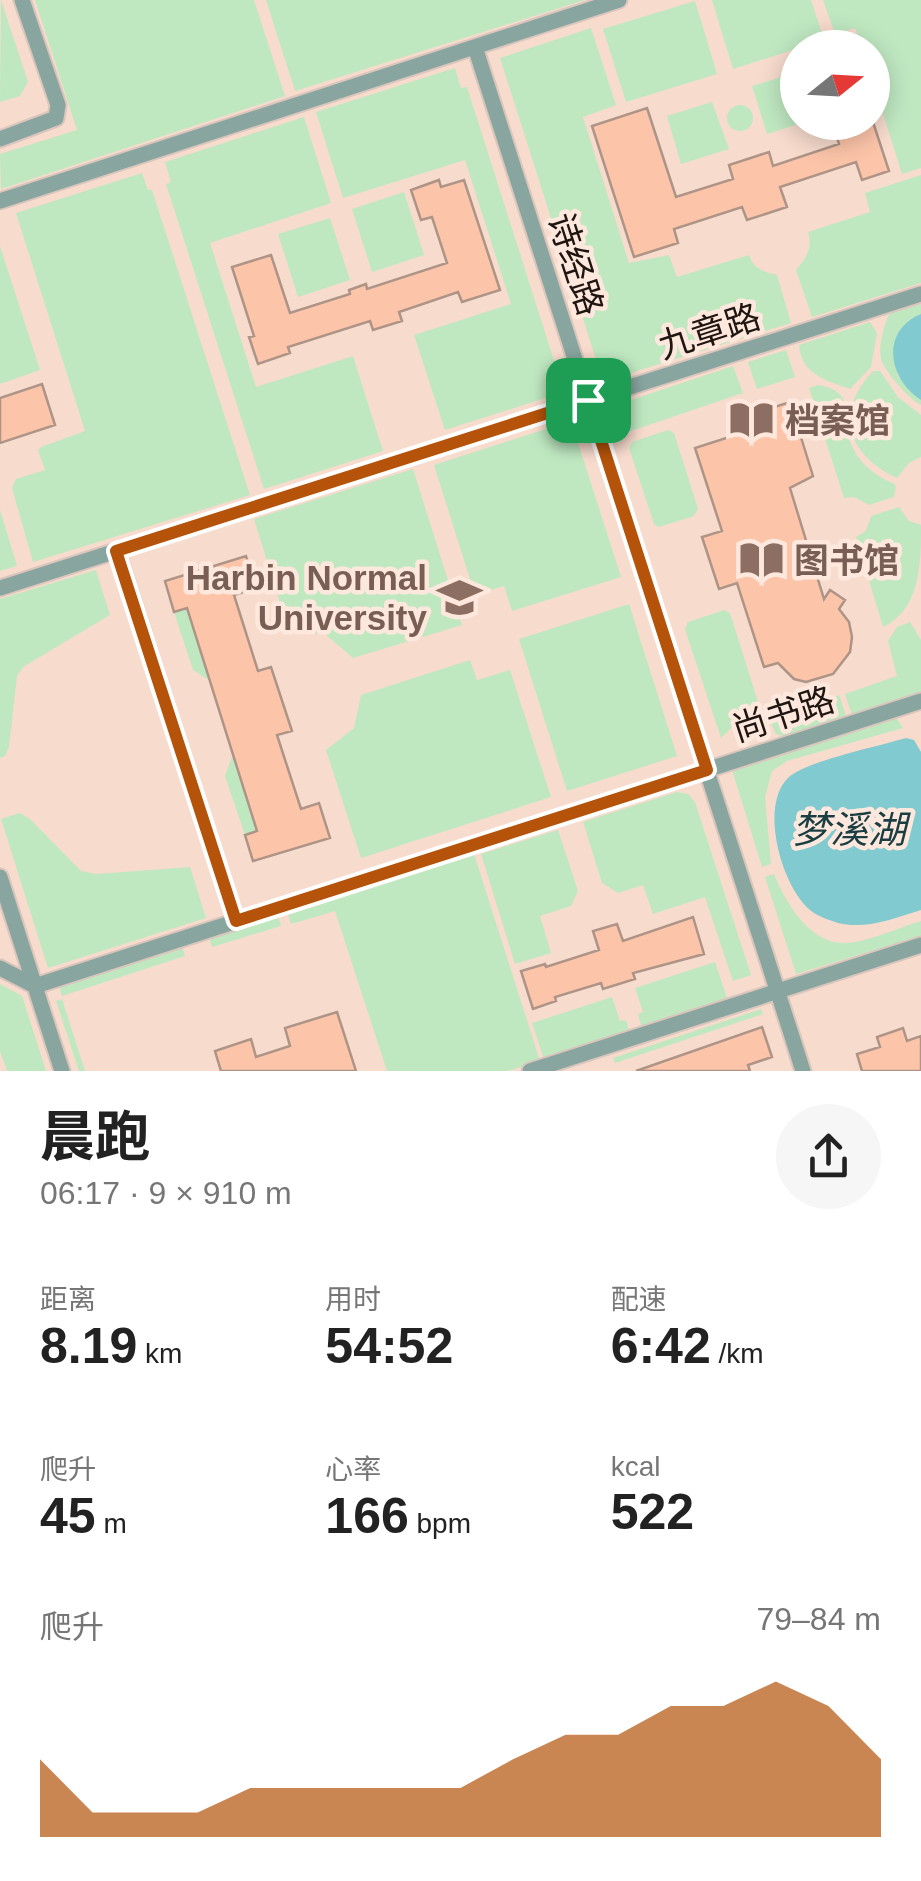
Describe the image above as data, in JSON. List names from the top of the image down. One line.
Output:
{"streets":{"lane":["诗经路","九章路","尚书路"]},"crossings":[["诗经路","九章路"],["诗经路","尚书路"]],"water":["梦溪湖"],"places":{"library":["档案馆","图书馆"],"school or university":["Harbin Normal University"]},"north":"right","page":{"heading":["晨跑","06:17 · 9 × 910 m"],"stats":[["距离","8.19 km"],["用时","54:52"],["配速","6:42 /km"],["爬升","45 m"],["心率","166 bpm"],["kcal","522"]],"chart":["爬升","79–84 m"]}}
